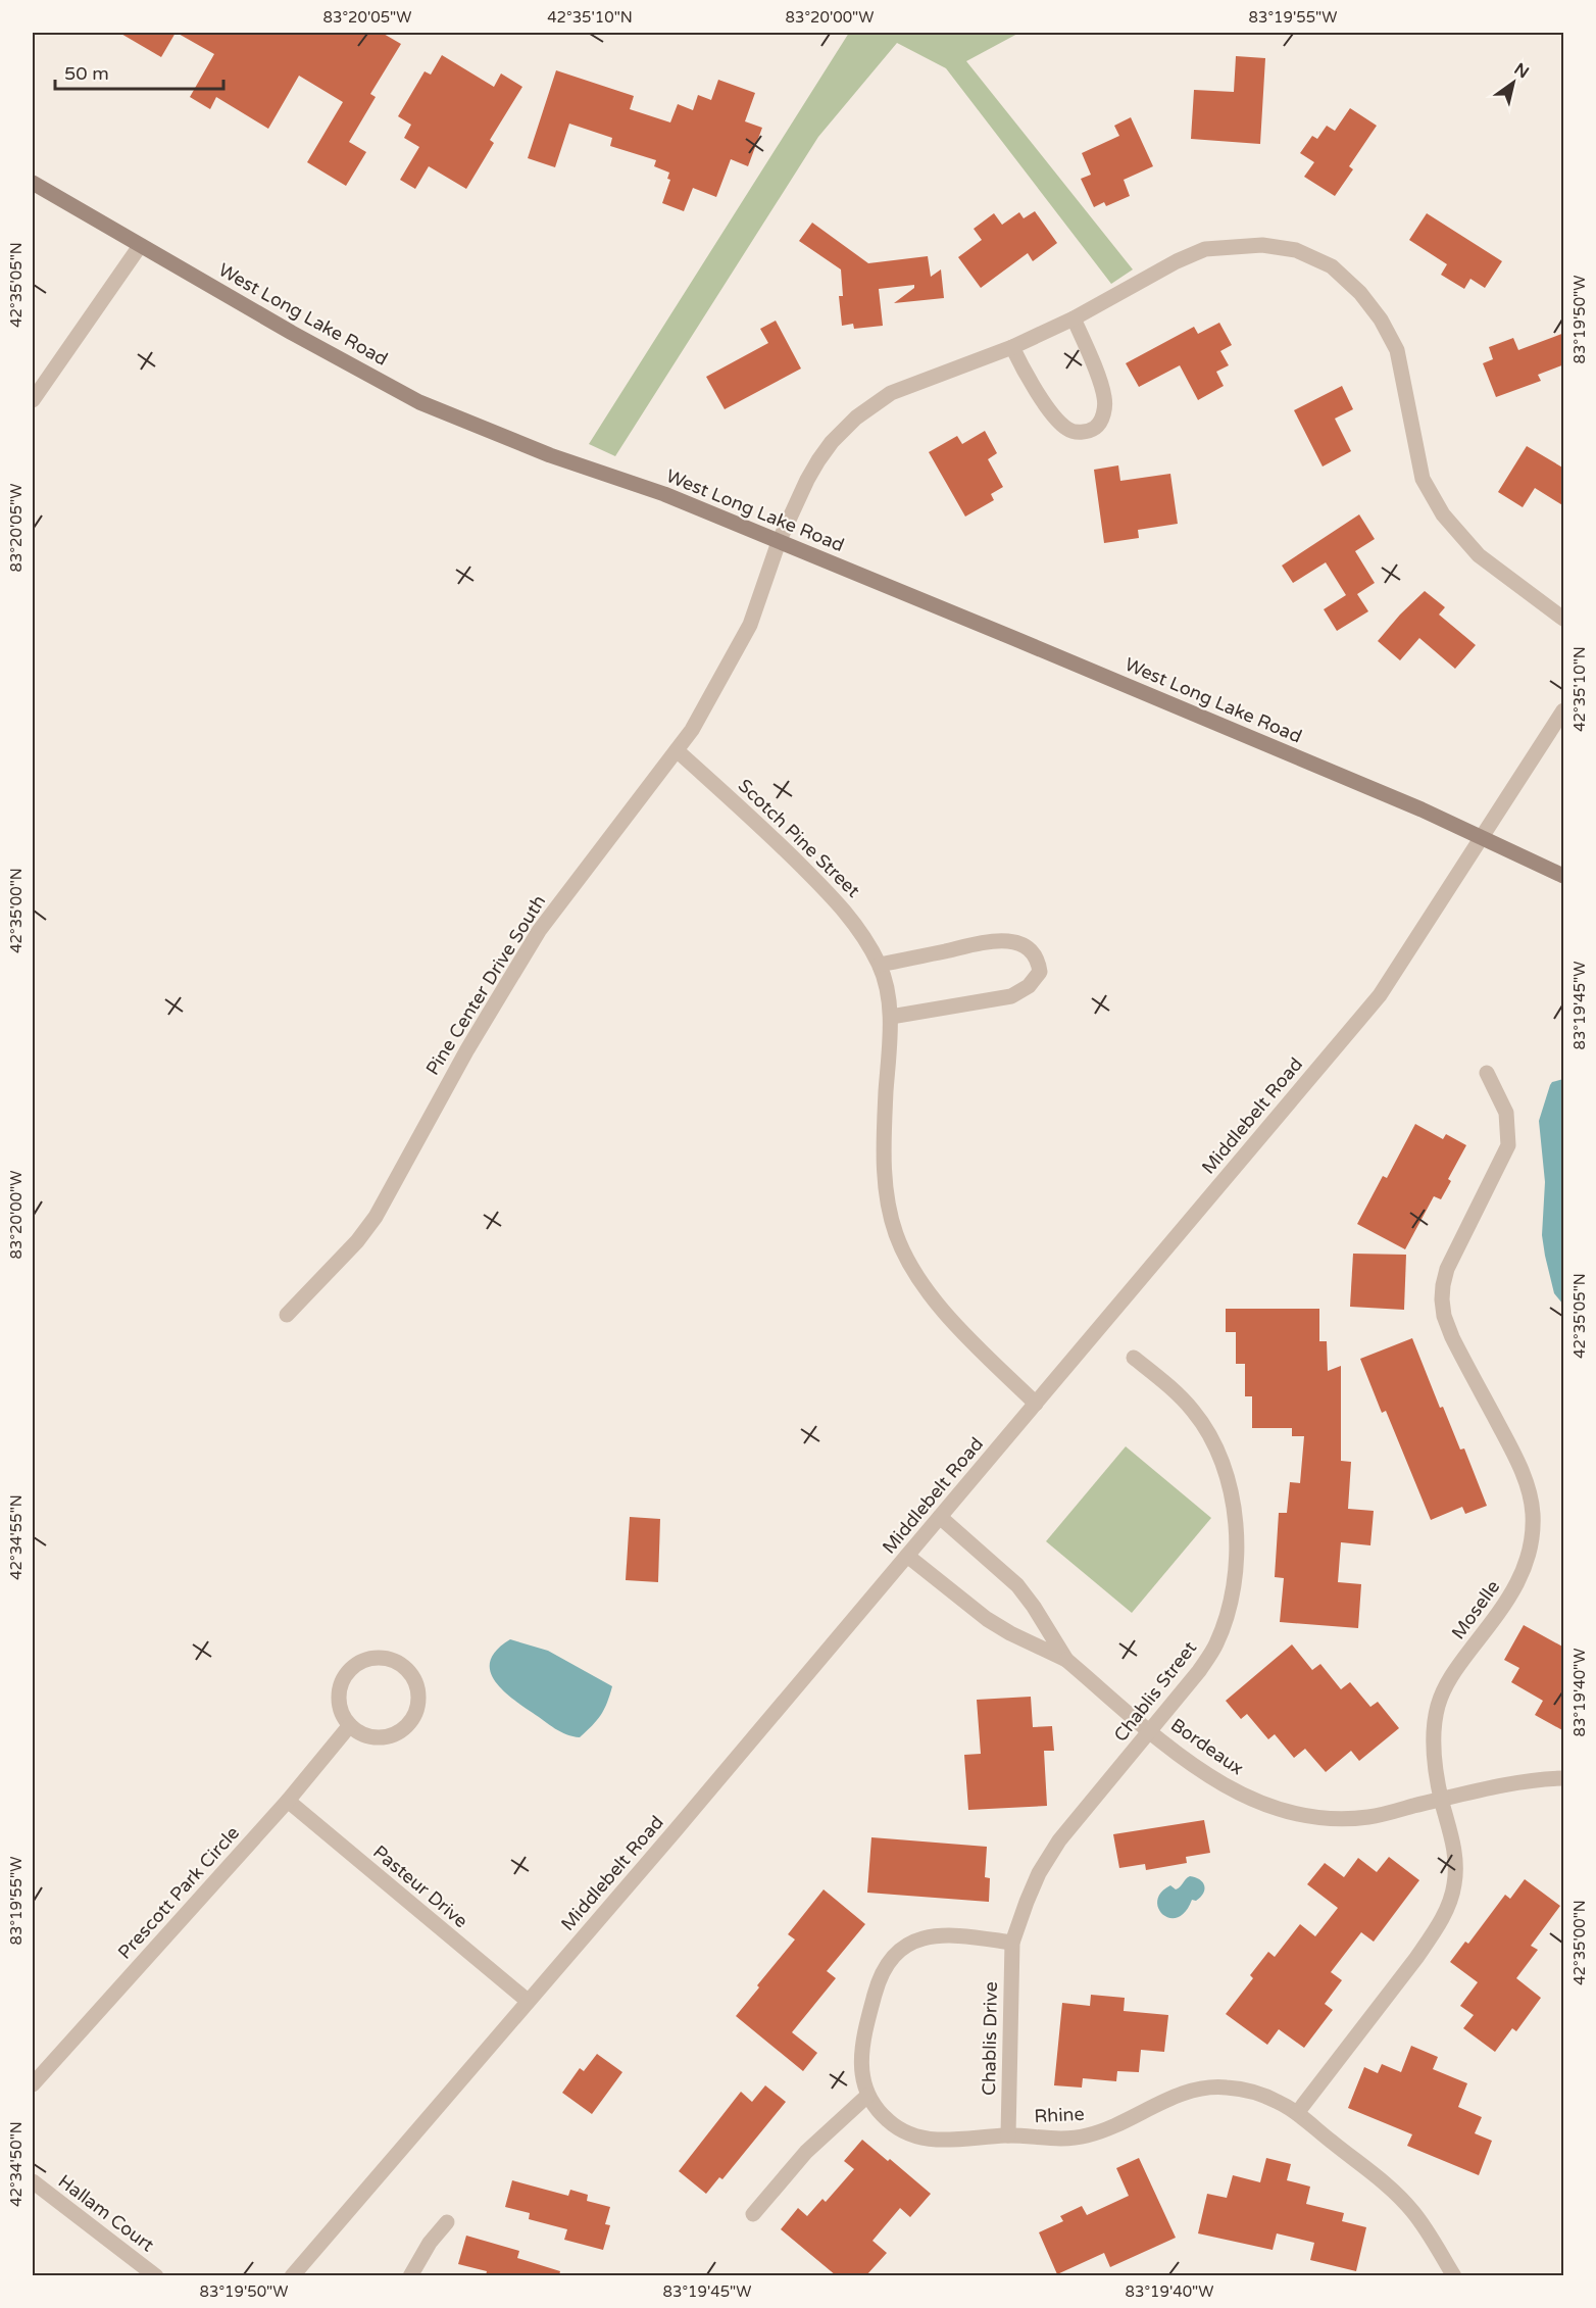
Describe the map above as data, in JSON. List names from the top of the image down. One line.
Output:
{"streets":{"main road":["West Long Lake Road"],"street":["Scotch Pine Street","Pine Center Drive South","Middlebelt Road","Moselle","Chablis Street","Bordeaux","Pasteur Drive","Prescott Park Circle","Chablis Drive","Rhine","Hallam Court"]},"crossings":[["West Long Lake Road","Pine Center Drive South"],["West Long Lake Road","Middlebelt Road"],["Scotch Pine Street","Pine Center Drive South"],["Scotch Pine Street","Middlebelt Road"],["Middlebelt Road","Bordeaux"],["Middlebelt Road","Pasteur Drive"],["Moselle","Bordeaux"],["Moselle","Rhine"],["Chablis Street","Bordeaux"],["Chablis Street","Chablis Drive"],["Chablis Street","Rhine"],["Pasteur Drive","Prescott Park Circle"],["Chablis Drive","Rhine"]],"scale_bar":"50 m","north":"top right","coordinates":["83°20'05\"W","42°35'10\"N","83°20'00\"W","83°19'55\"W","42°35'05\"N","83°19'50\"W","42°35'00\"N","83°19'45\"W","42°34'55\"N","83°19'40\"W","42°34'50\"N"]}
